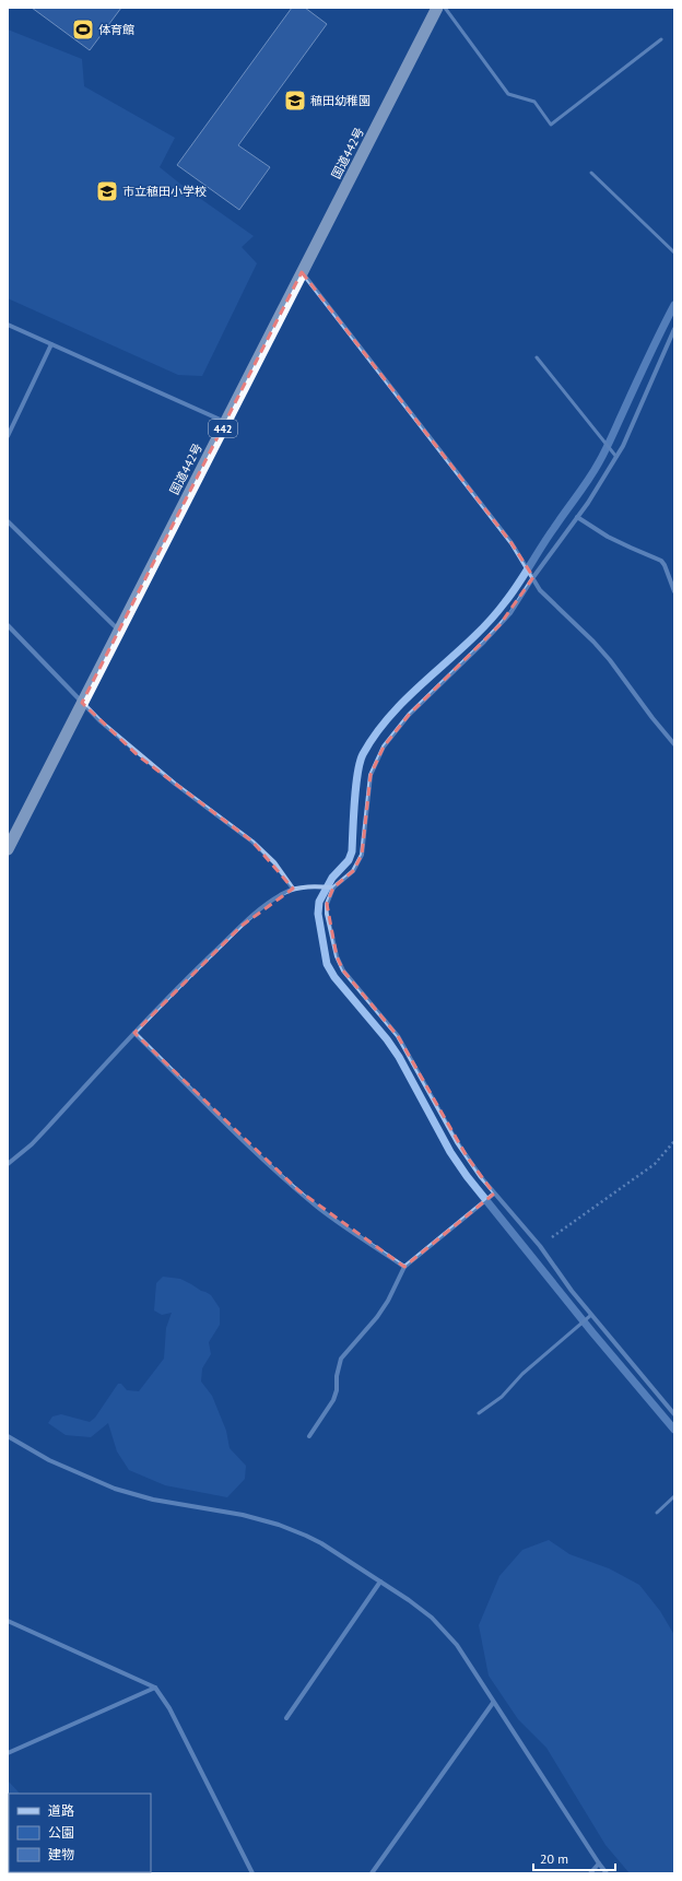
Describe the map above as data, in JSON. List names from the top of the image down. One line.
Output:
{"streets":{"highway":["国道442号","442"]},"places":{"sports":["体育館"],"school or university":["稙田幼稚園","市立稙田小学校"]},"legend":["道路","公園","建物"],"scale_bar":"20 m"}
